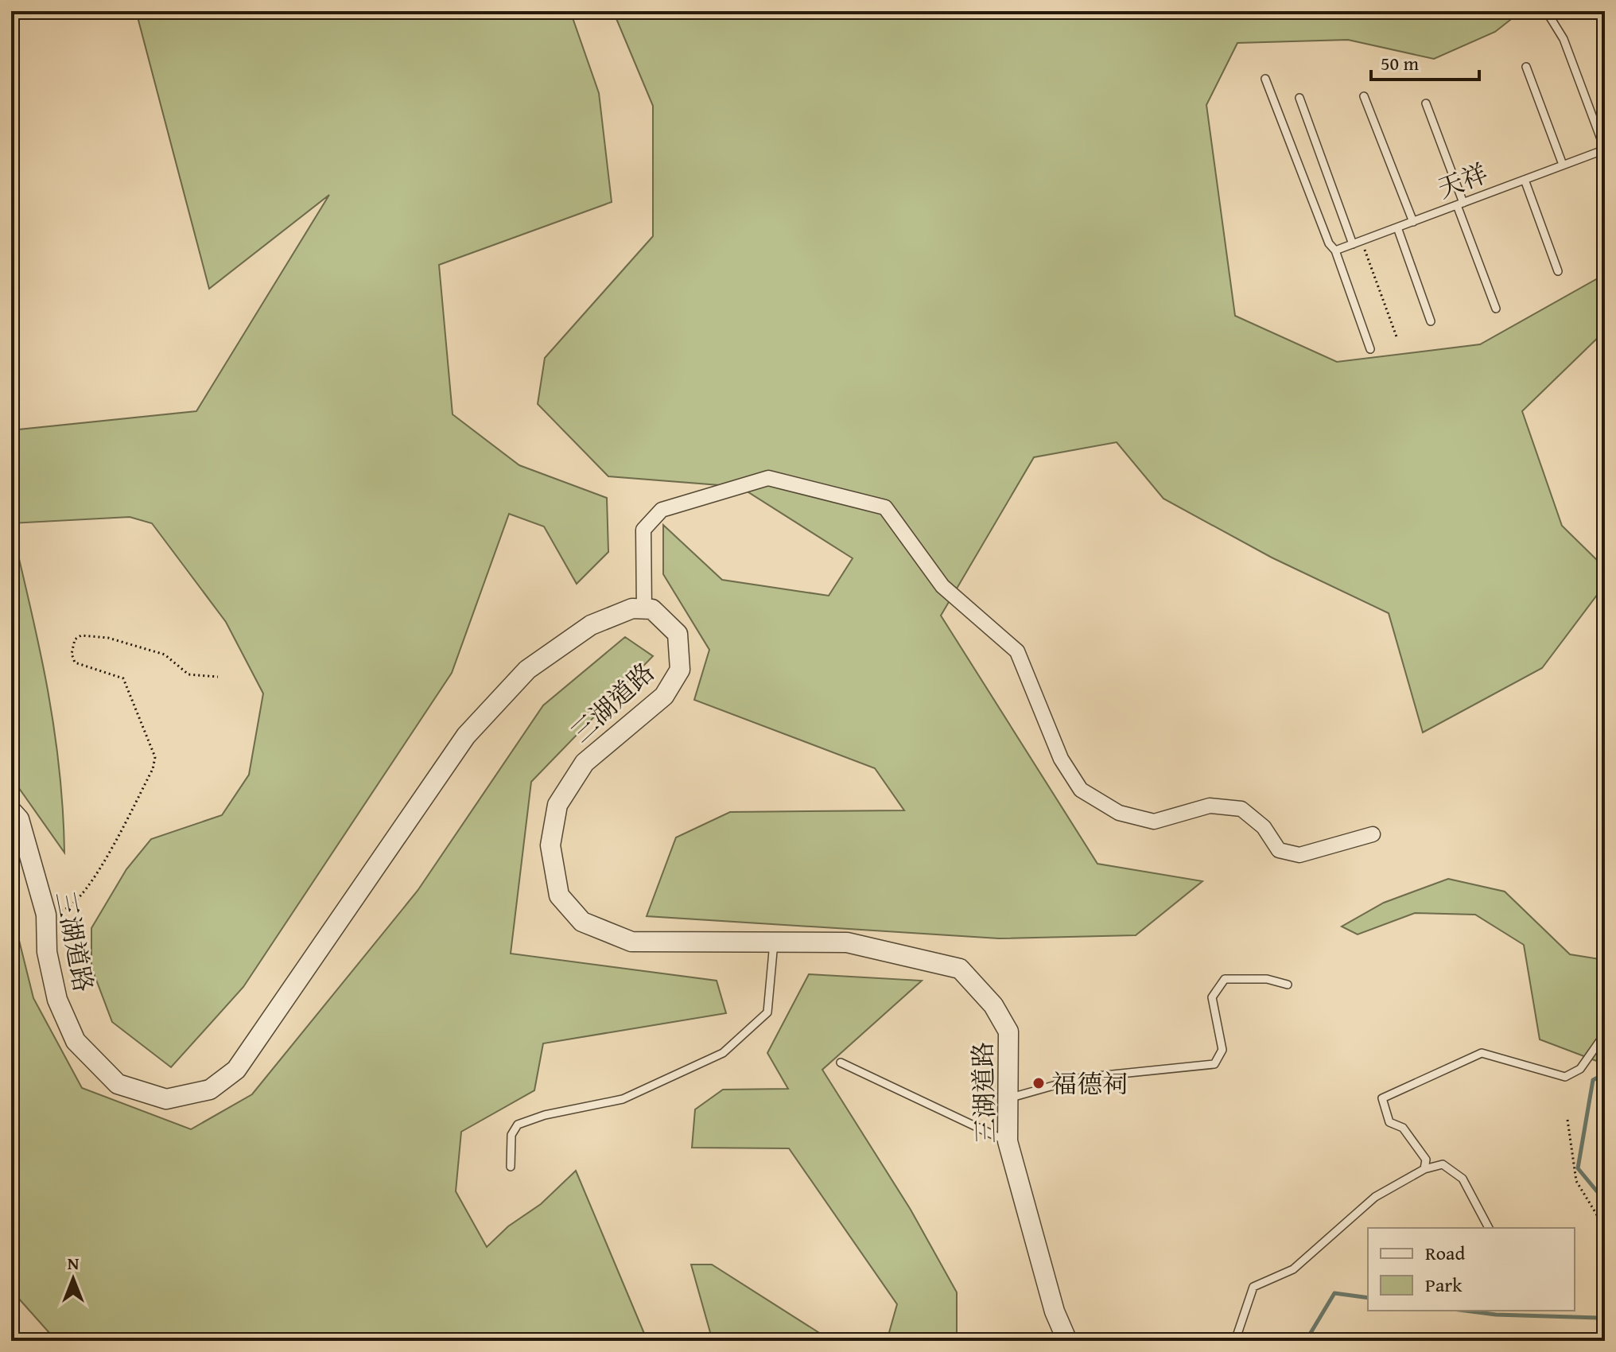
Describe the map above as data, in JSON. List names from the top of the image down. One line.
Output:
{"streets":{"street":["三湖道路"],"lane":["天祥"]},"places":["福德祠"],"legend":["Road","Park"],"scale_bar":"50 m","north":"top"}
